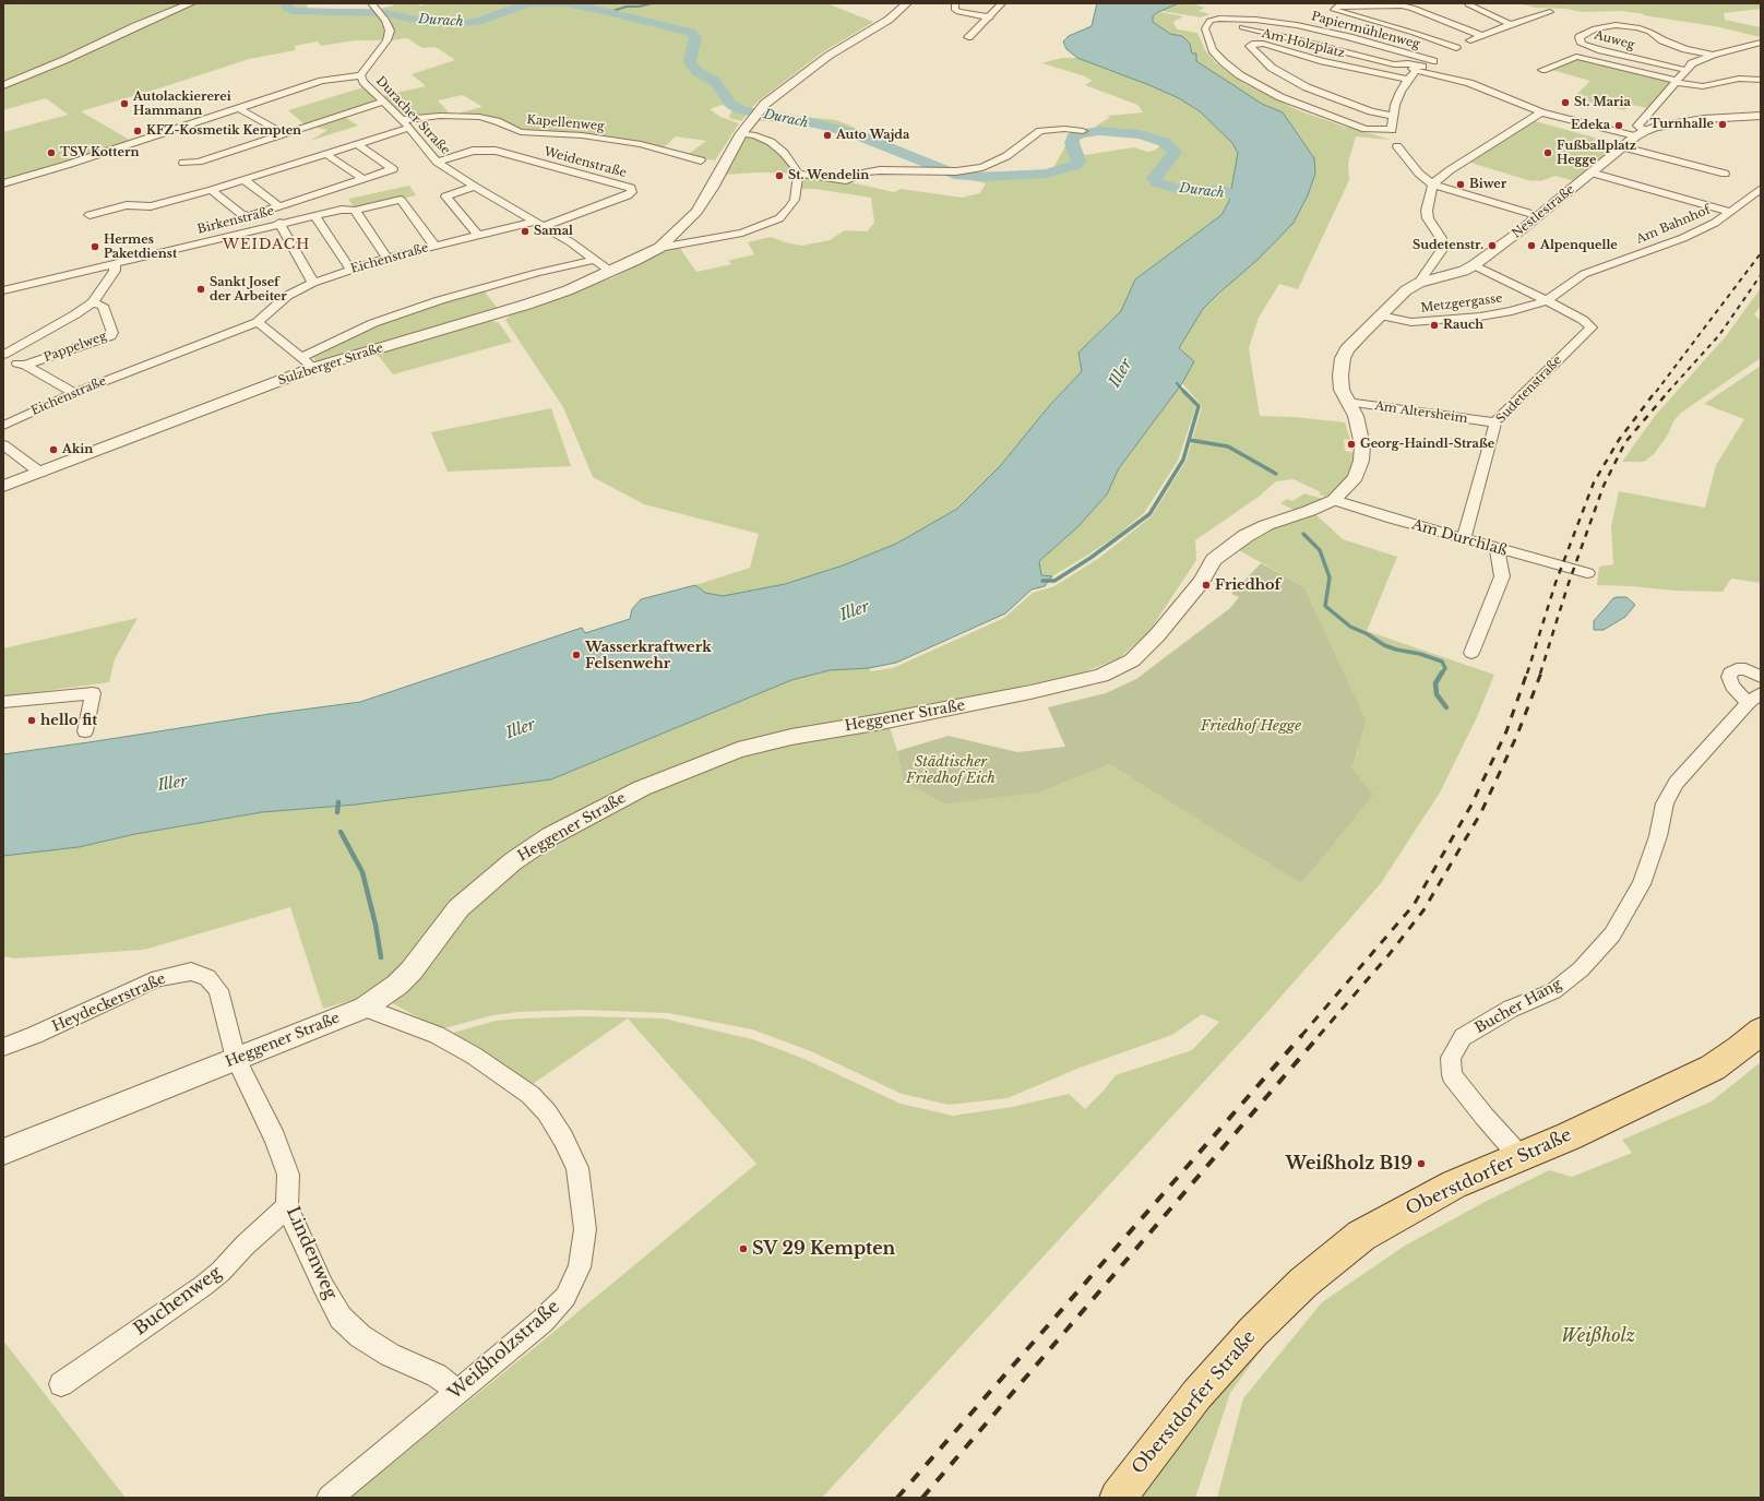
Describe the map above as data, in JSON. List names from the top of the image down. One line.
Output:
{"streets":{"main road":["Oberstdorfer Straße"],"street":["Papiermühlenweg","Auweg","Am Holzplatz","Duracher Straße","Kapellenweg","Weidenstraße","Nestlestraße","Birkenstraße","Am Bahnhof","Eichenstraße","Metzgergasse","Pappelweg","Sulzberger Straße","Sudetenstraße","Am Altersheim","Am Durchlaß","Heggener Straße","Heydeckerstraße","Bucher Hang","Lindenweg","Buchenweg","Weißholzstraße"]},"crossings":[["Duracher Straße","Kapellenweg"],["Duracher Straße","Weidenstraße"],["Duracher Straße","Eichenstraße"],["Duracher Straße","Sulzberger Straße"],["Weidenstraße","Eichenstraße"],["Nestlestraße","Sudetenstraße"],["Birkenstraße","Eichenstraße"],["Am Bahnhof","Metzgergasse"],["Am Bahnhof","Sudetenstraße"],["Metzgergasse","Sudetenstraße"],["Sudetenstraße","Am Altersheim"],["Sudetenstraße","Am Durchlaß"],["Am Durchlaß","Heggener Straße"],["Heggener Straße","Heydeckerstraße"],["Heggener Straße","Lindenweg"],["Heggener Straße","Weißholzstraße"],["Heydeckerstraße","Lindenweg"],["Bucher Hang","Oberstdorfer Straße"],["Lindenweg","Buchenweg"],["Lindenweg","Weißholzstraße"]],"districts":["WEIDACH"],"water":["Durach","Iller"],"parks":["Friedhof Hegge","Städtischer Friedhof Eich","Weißholz"],"places":["St. Maria","Autolackiererei Hammann","Turnhalle","Edeka","KFZ-Kosmetik Kempten","Auto Wajda","TSV Kottern","Fußballplatz Hegge","St. Wendelin","Biwer","Samal","Sudetenstr.","Alpenquelle","Hermes Paketdienst","Sankt Josef der Arbeiter","Rauch","Georg-Haindl-Straße","Akin","Friedhof","Wasserkraftwerk Felsenwehr","hello fit","Weißholz B19","SV 29 Kempten"]}
